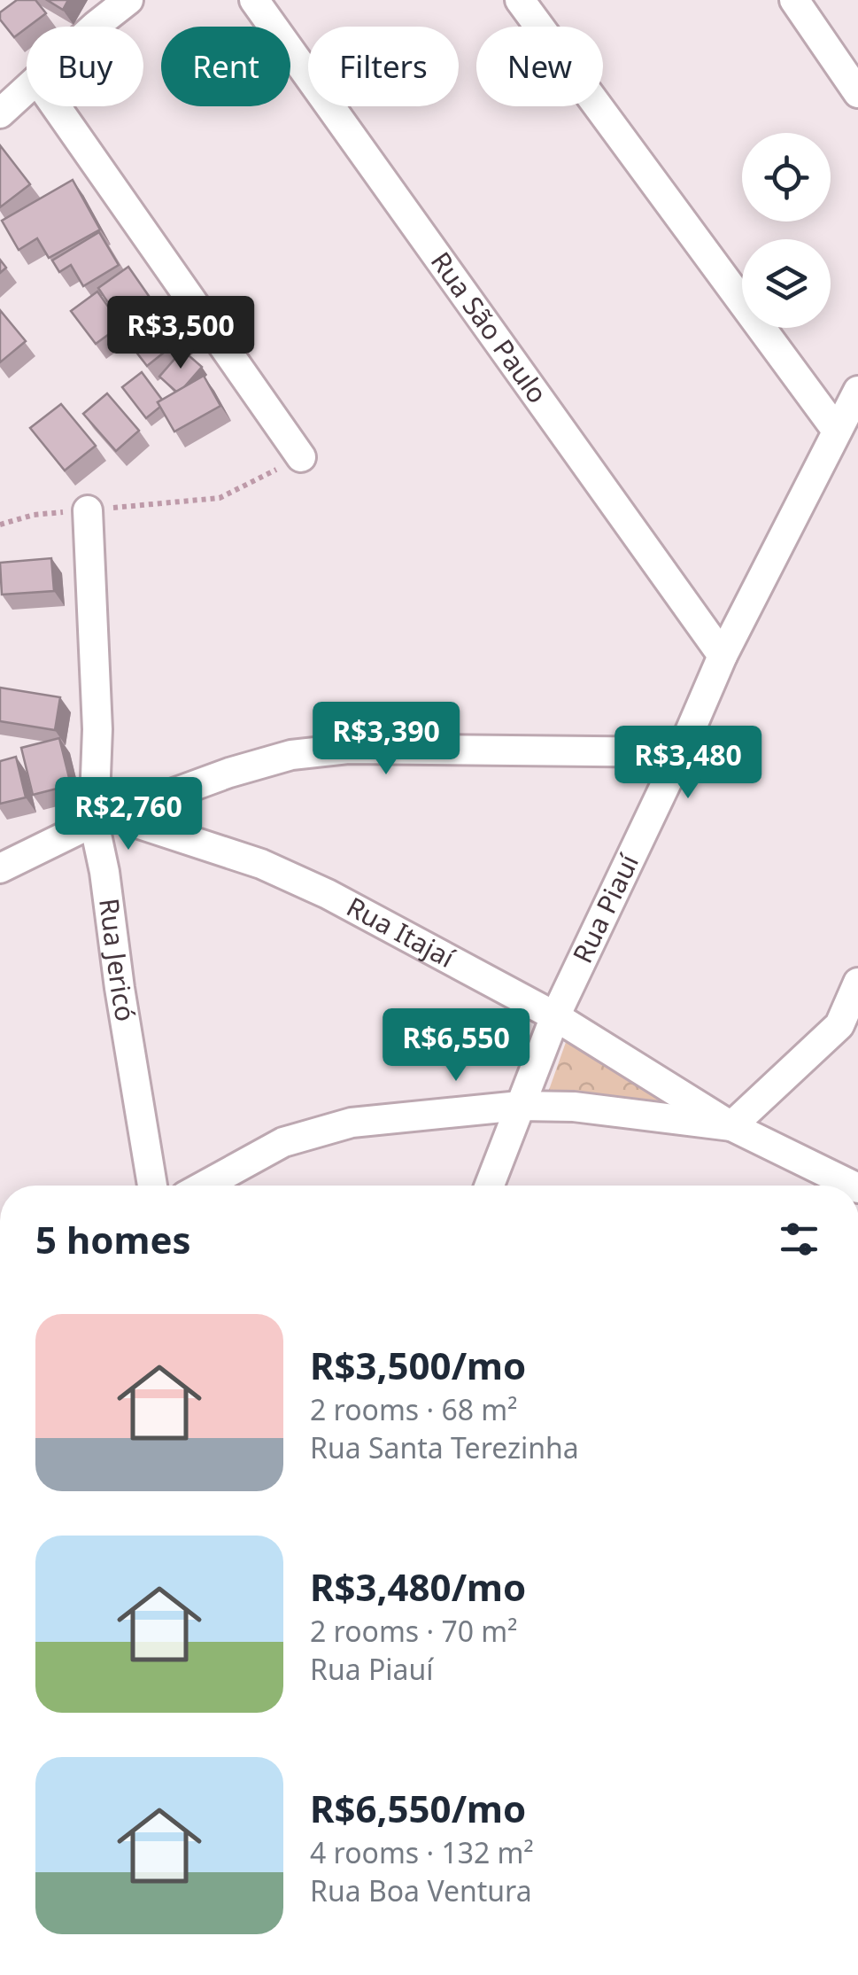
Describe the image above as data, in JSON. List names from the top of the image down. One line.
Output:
{"streets":{"street":["Rua São Paulo","Rua Piauí","Rua Itajaí","Rua Jericó"]},"crossings":[["Rua São Paulo","Rua Piauí"],["Rua Piauí","Rua Itajaí"],["Rua Itajaí","Rua Jericó"]],"page":{"chip":["Buy","Rent","Filters","New"],"price":["R$3,500","R$3,390","R$3,480","R$2,760","R$6,550"],"heading":"5 homes","list":[{"name":"R$3,500/mo","note":"2 rooms · 68 m² · Rua Santa Terezinha"},{"name":"R$3,480/mo","note":"2 rooms · 70 m² · Rua Piauí"},{"name":"R$6,550/mo","note":"4 rooms · 132 m² · Rua Boa Ventura"}]}}
